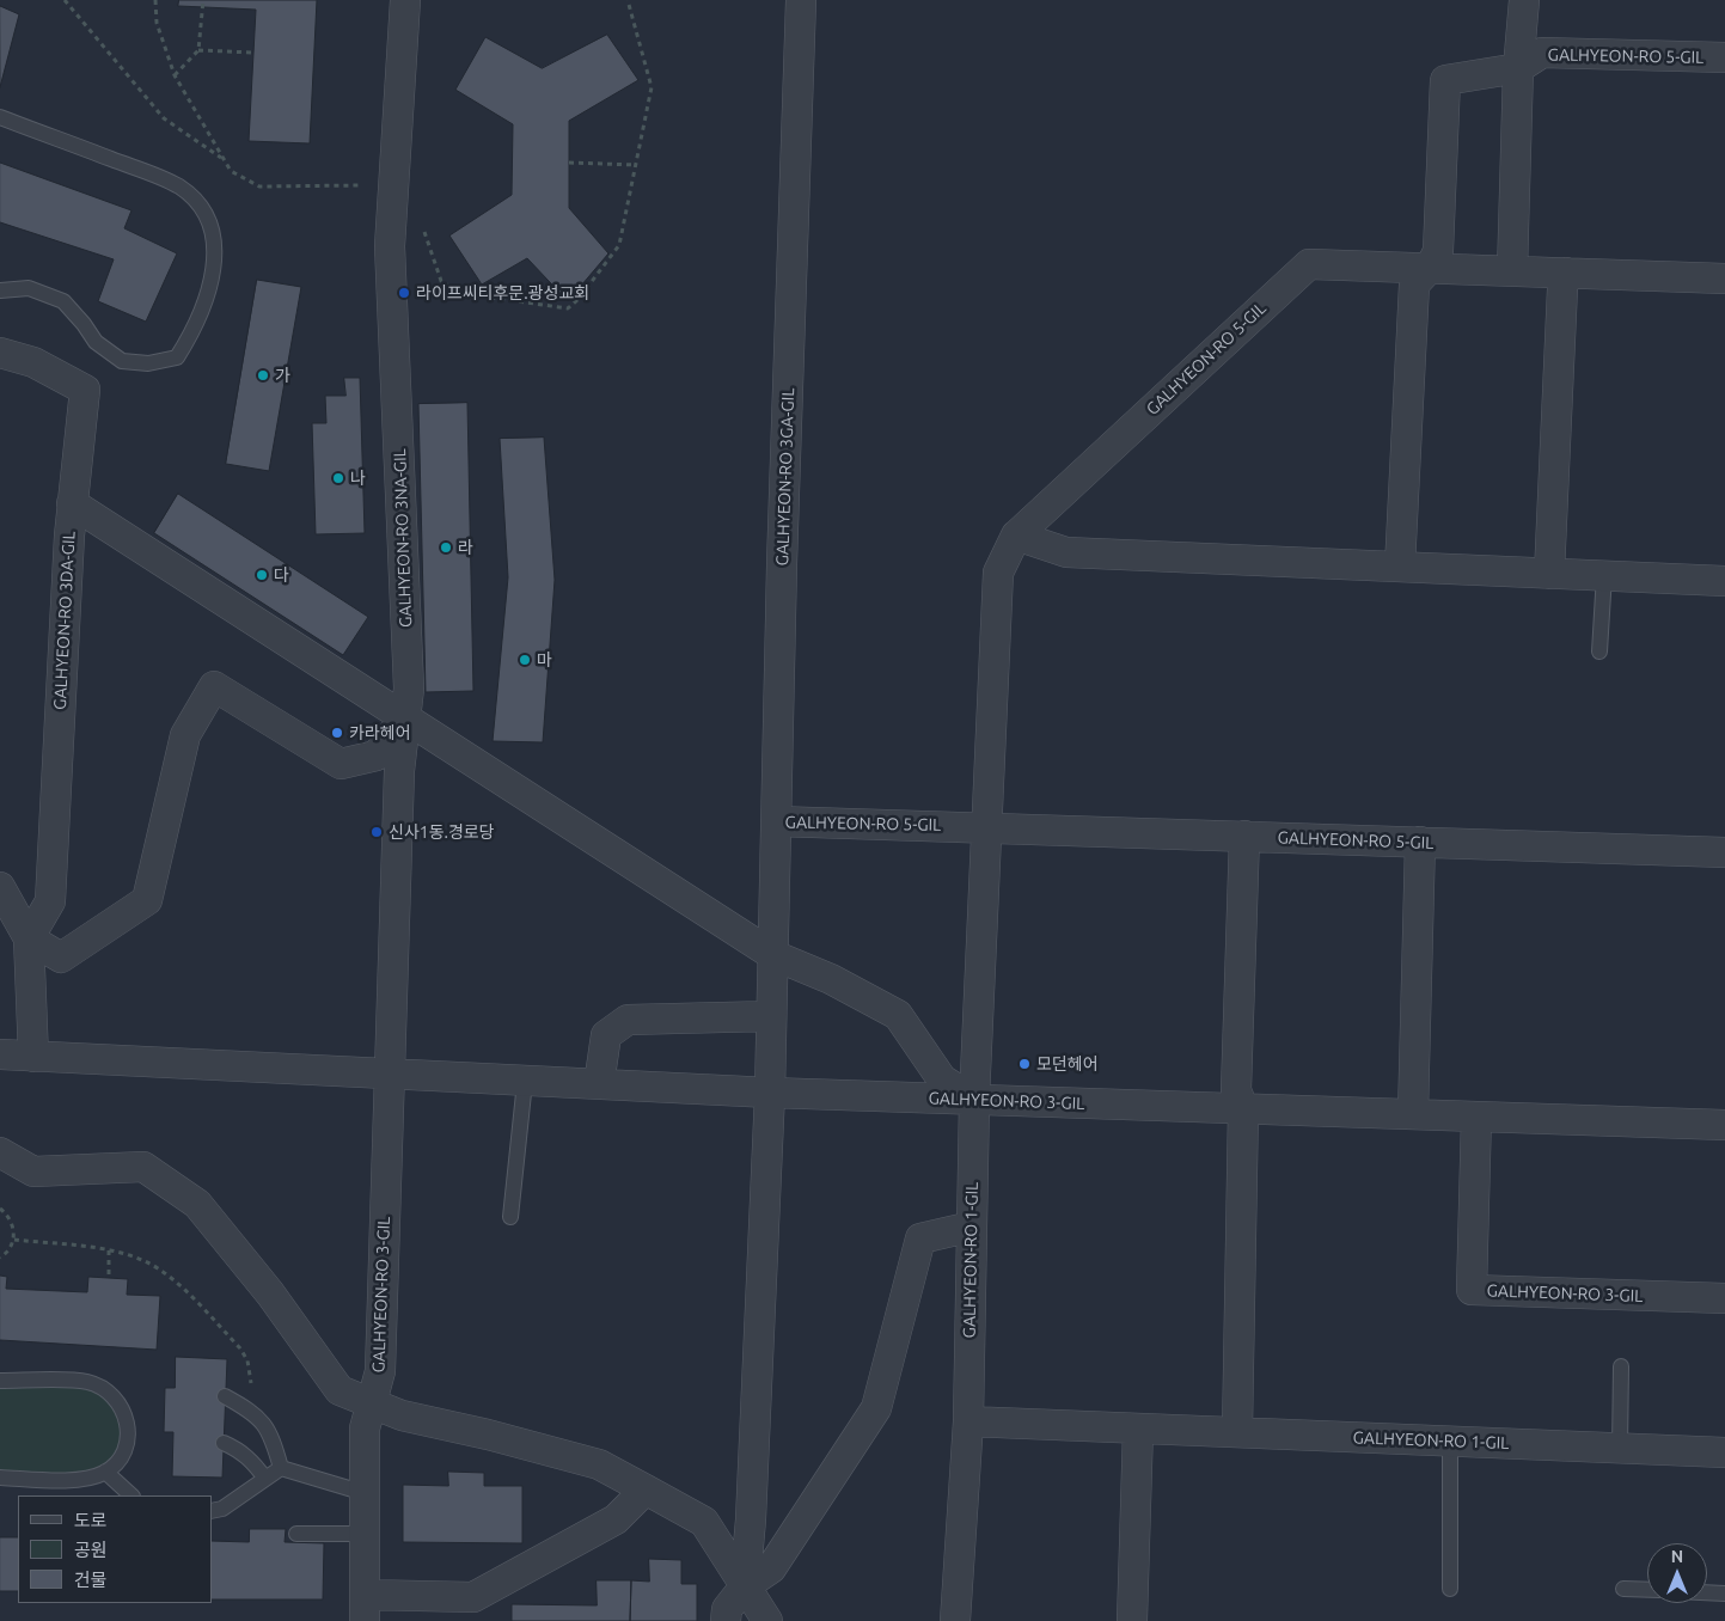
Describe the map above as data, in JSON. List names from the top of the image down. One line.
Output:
{"streets":{"street":["GALHYEON-RO 5-GIL","GALHYEON-RO 3GA-GIL","GALHYEON-RO 3NA-GIL","GALHYEON-RO 3DA-GIL","GALHYEON-RO 3-GIL","GALHYEON-RO 1-GIL"]},"crossings":[["GALHYEON-RO 5-GIL","GALHYEON-RO 3GA-GIL"],["GALHYEON-RO 5-GIL","GALHYEON-RO 3-GIL"],["GALHYEON-RO 5-GIL","GALHYEON-RO 1-GIL"],["GALHYEON-RO 3GA-GIL","GALHYEON-RO 3-GIL"],["GALHYEON-RO 3NA-GIL","GALHYEON-RO 3-GIL"],["GALHYEON-RO 3-GIL","GALHYEON-RO 1-GIL"]],"places":["라이프씨티후문.광성교회","가","나","라","다","마","카라헤어","신사1동.경로당","모던헤어"],"legend":["도로","공원","건물"],"north":"top"}
